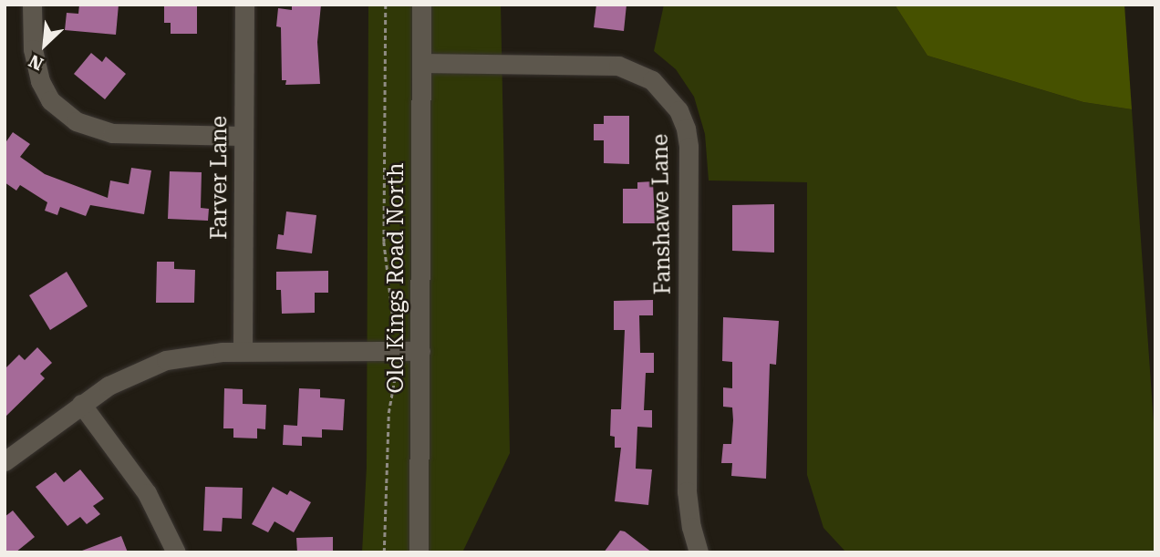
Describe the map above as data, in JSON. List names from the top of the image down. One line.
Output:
{"streets":{"street":["Farver Lane","Fanshawe Lane","Old Kings Road North"]},"crossings":[["Fanshawe Lane","Old Kings Road North"]],"north":"bottom left"}
